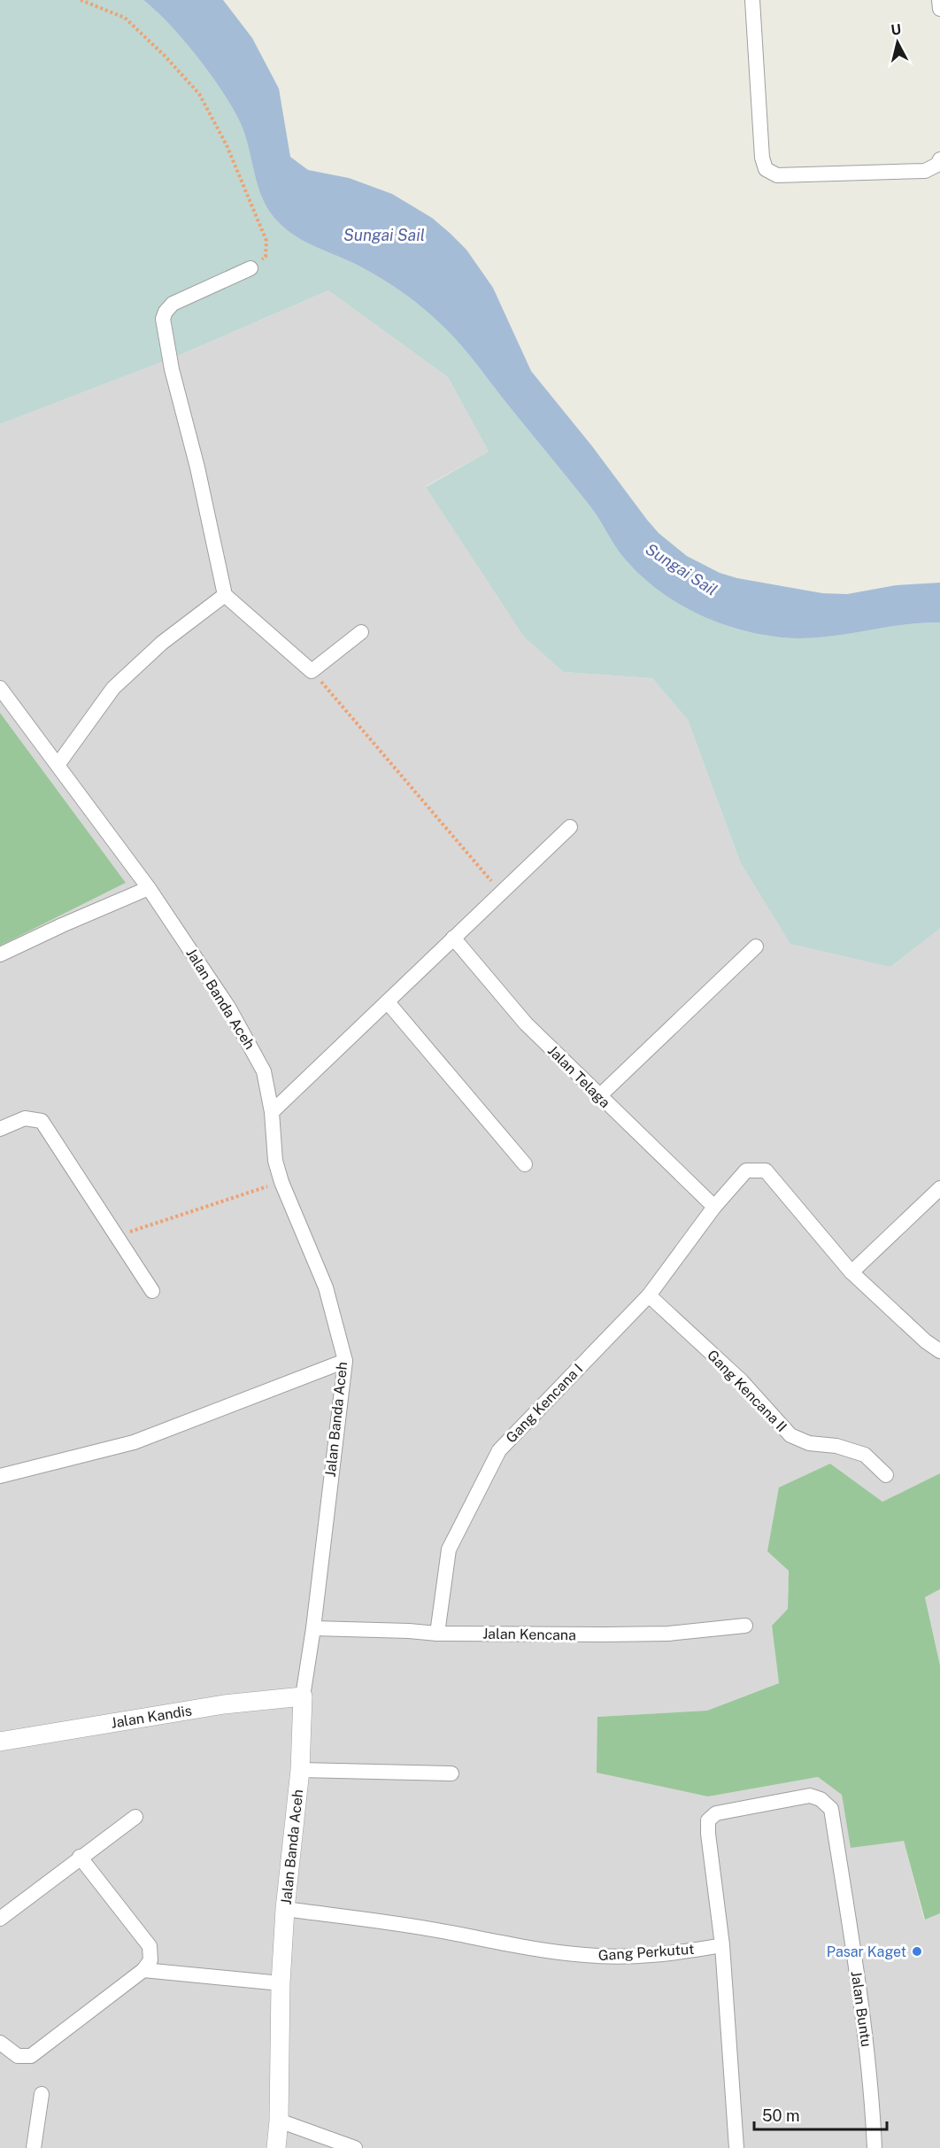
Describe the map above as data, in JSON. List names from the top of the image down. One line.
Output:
{"streets":{"street":["Jalan Banda Aceh","Jalan Telaga","Gang Kencana II","Gang Kencana I","Jalan Kencana","Jalan Kandis","Gang Perkutut","Jalan Buntu"]},"crossings":[["Jalan Banda Aceh","Jalan Kencana"],["Jalan Banda Aceh","Jalan Kandis"],["Jalan Banda Aceh","Gang Perkutut"],["Jalan Telaga","Gang Kencana I"],["Gang Kencana II","Gang Kencana I"],["Gang Kencana I","Jalan Kencana"],["Gang Perkutut","Jalan Buntu"]],"water":["Sungai Sail"],"places":["Pasar Kaget"],"scale_bar":"50 m","north":"top"}
